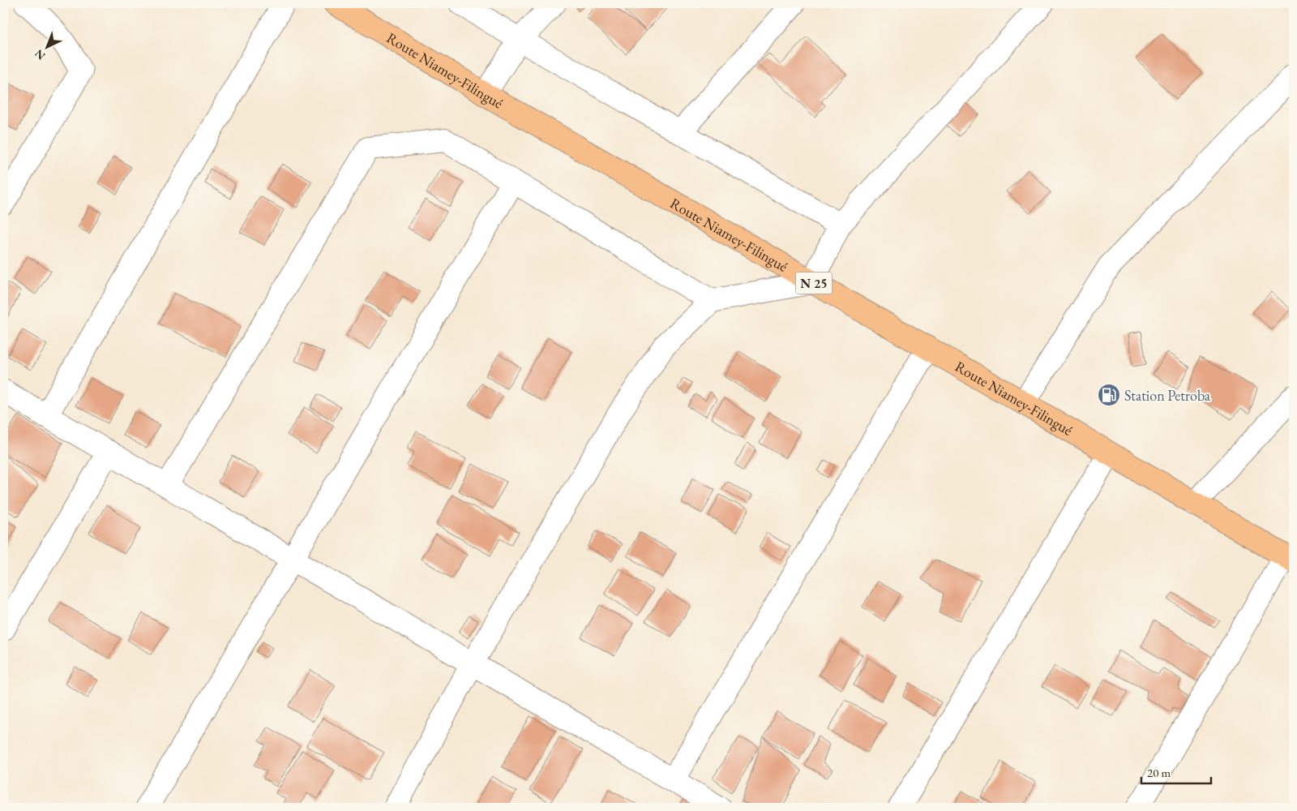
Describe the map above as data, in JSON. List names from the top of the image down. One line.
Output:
{"streets":{"main road":["Route Niamey-Filingué","N 25"]},"places":{"fuel station":["Station Petroba"]},"scale_bar":"20 m","north":"bottom left"}
